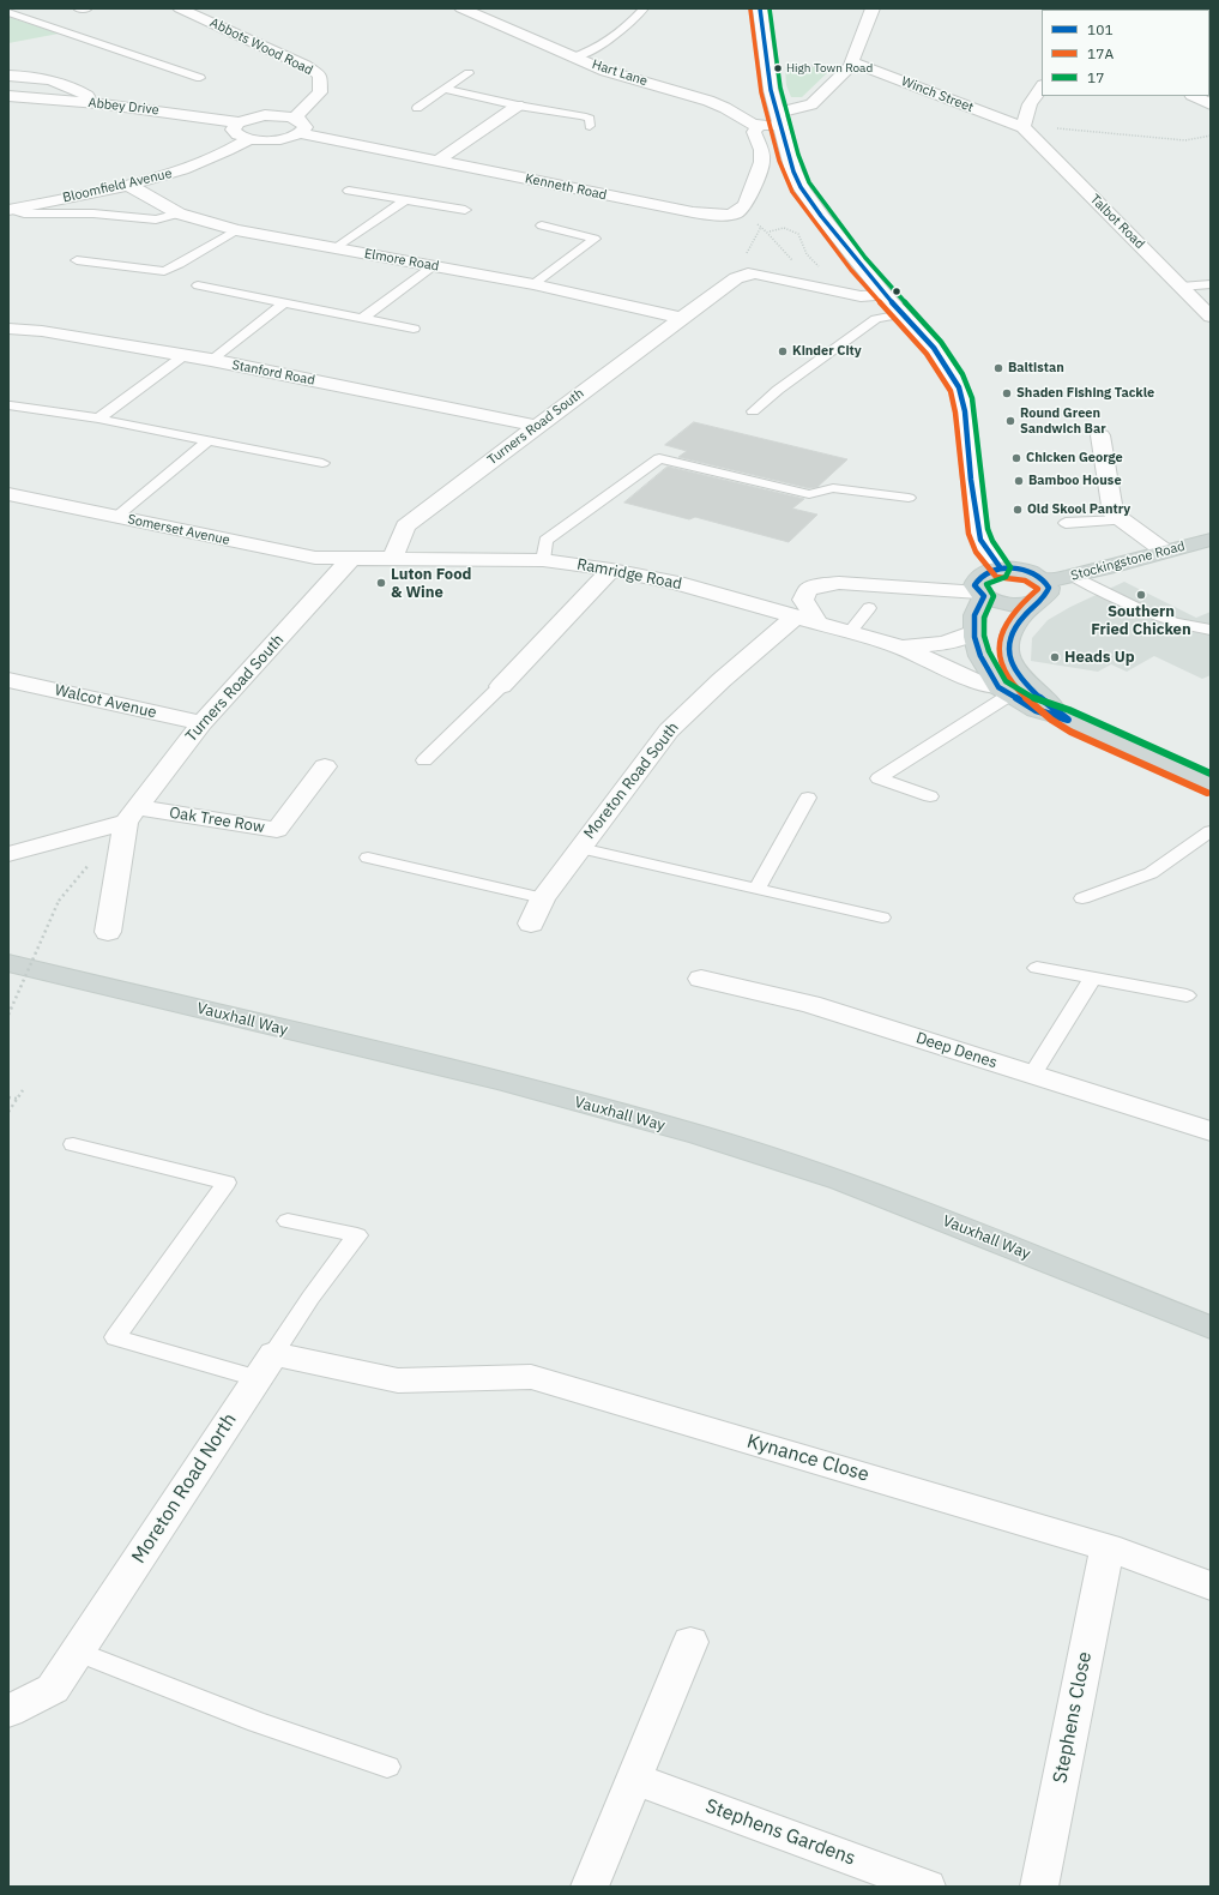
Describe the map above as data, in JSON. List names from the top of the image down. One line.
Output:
{"streets":{"main road":["Stockingstone Road","Vauxhall Way"],"street":["Abbots Wood Road","Hart Lane","Winch Street","Abbey Drive","Bloomfield Avenue","Kenneth Road","Talbot Road","Elmore Road","Stanford Road","Turners Road South","Somerset Avenue","Ramridge Road","Walcot Avenue","Moreton Road South","Oak Tree Row","Deep Denes","Kynance Close","Moreton Road North","Stephens Close","Stephens Gardens"]},"crossings":[["Winch Street","Talbot Road"],["Bloomfield Avenue","Elmore Road"],["Elmore Road","Turners Road South"],["Stanford Road","Turners Road South"],["Turners Road South","Somerset Avenue"],["Turners Road South","Ramridge Road"],["Turners Road South","Walcot Avenue"],["Turners Road South","Oak Tree Row"],["Somerset Avenue","Ramridge Road"],["Ramridge Road","Moreton Road South"],["Kynance Close","Moreton Road North"],["Kynance Close","Stephens Close"]],"places":["High Town Road","Kinder City","Baltistan","Shaden Fishing Tackle","Round Green Sandwich Bar","Chicken George","Bamboo House","Old Skool Pantry","Luton Food & Wine","Southern Fried Chicken","Heads Up"],"lines":["transit line 101","transit line 17","transit line 17A"],"legend":["101","17A","17"]}
